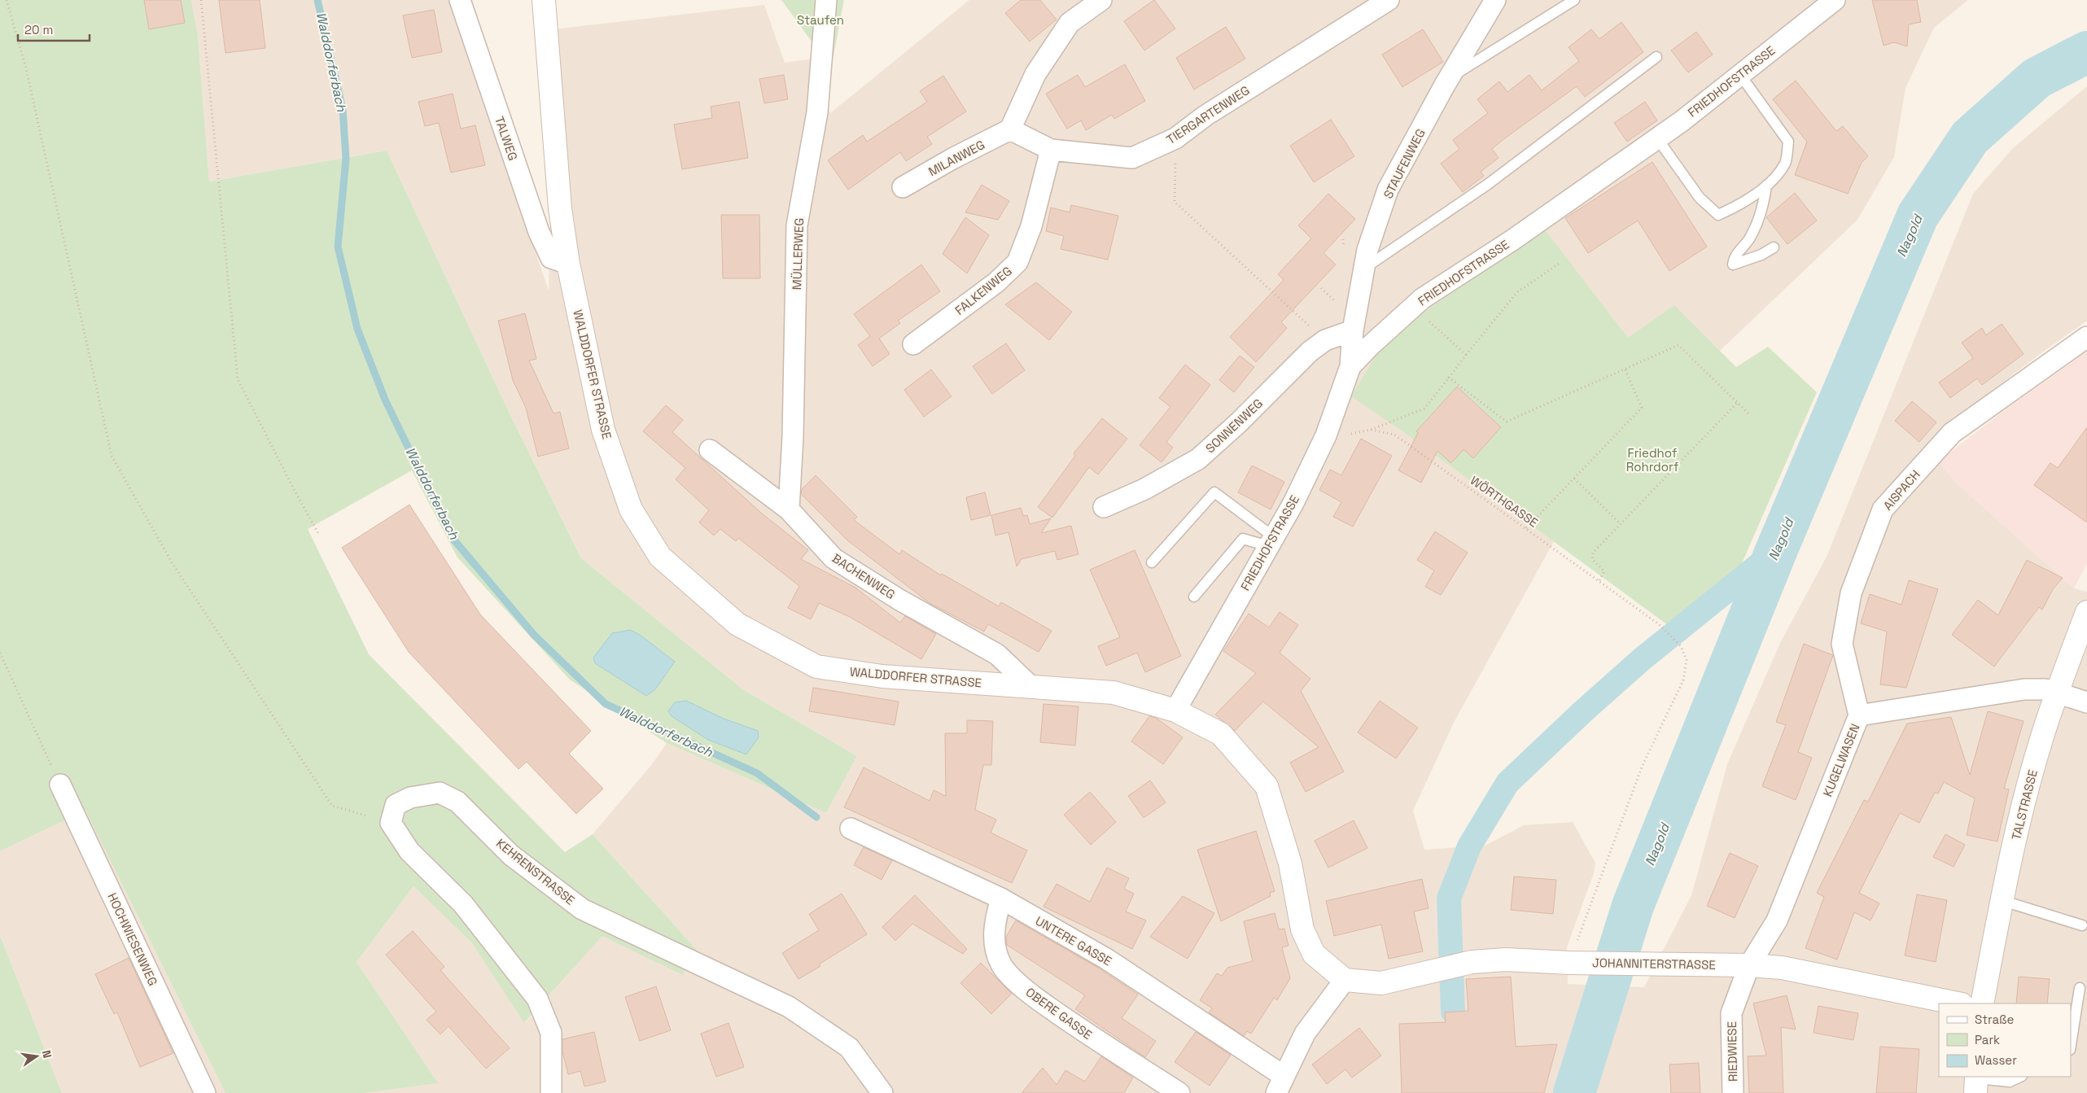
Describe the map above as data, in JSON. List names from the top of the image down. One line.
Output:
{"streets":{"street":["FRIEDHOFSTRASSE","TIERGARTENWEG","TALWEG","MILANWEG","STAUFENWEG","MÜLLERWEG","FALKENWEG","WALDDORFER STRASSE","SONNENWEG","AISPACH","BACHENWEG","KUGELWASEN","TALSTRASSE","KEHRENSTRASSE","HOCHWIESENWEG","UNTERE GASSE","JOHANNITERSTRASSE","OBERE GASSE","RIEDWIESE"],"path":["WÖRTHGASSE"]},"crossings":[["FRIEDHOFSTRASSE","STAUFENWEG"],["FRIEDHOFSTRASSE","WALDDORFER STRASSE"],["FRIEDHOFSTRASSE","WÖRTHGASSE"],["TIERGARTENWEG","MILANWEG"],["TIERGARTENWEG","FALKENWEG"],["TALWEG","WALDDORFER STRASSE"],["STAUFENWEG","SONNENWEG"],["MÜLLERWEG","BACHENWEG"],["WALDDORFER STRASSE","BACHENWEG"],["WALDDORFER STRASSE","JOHANNITERSTRASSE"],["AISPACH","KUGELWASEN"],["WÖRTHGASSE","JOHANNITERSTRASSE"],["KUGELWASEN","TALSTRASSE"],["KUGELWASEN","JOHANNITERSTRASSE"],["KUGELWASEN","RIEDWIESE"],["UNTERE GASSE","OBERE GASSE"],["JOHANNITERSTRASSE","RIEDWIESE"]],"water":["Walddorferbach","Nagold"],"parks":["Staufen","Friedhof Rohrdorf"],"legend":["Straße","Park","Wasser"],"scale_bar":"20 m","north":"right"}
